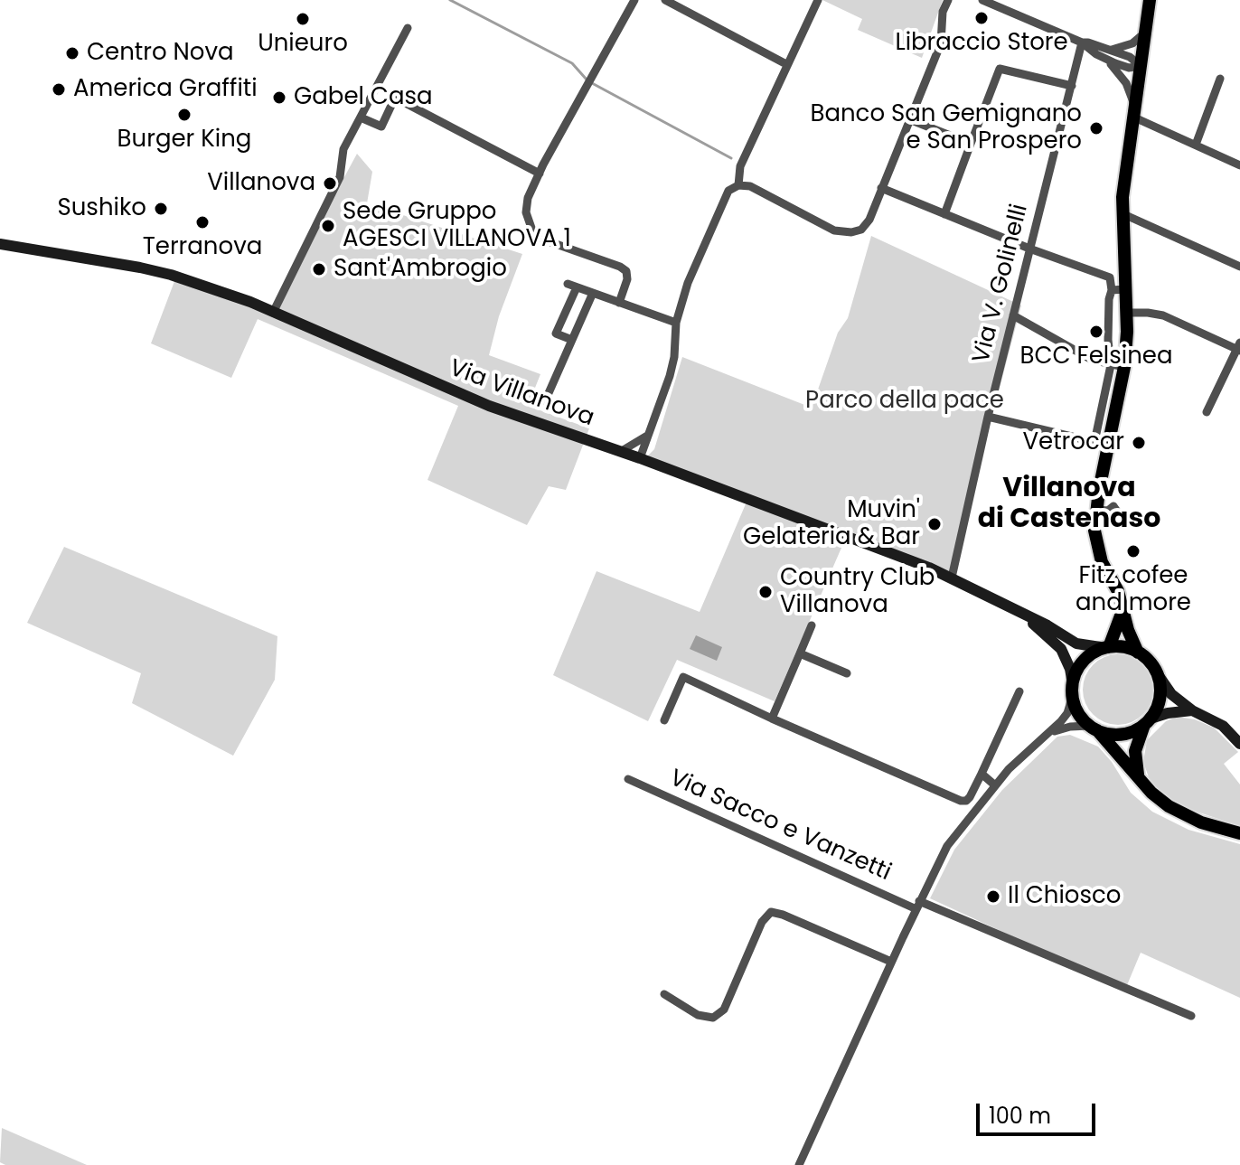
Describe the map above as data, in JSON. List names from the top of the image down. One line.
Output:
{"streets":{"main road":["Via Villanova"],"street":["Via V. Golinelli","Via Sacco e Vanzetti"]},"crossings":[["Via V. Golinelli","Via Villanova"]],"districts":["Villanova di Castenaso"],"parks":["Parco della pace"],"places":["Libraccio Store","Unieuro","Centro Nova","America Graffiti","Gabel Casa","Burger King","Banco San Gemignano e San Prospero","Villanova","Sushiko","Terranova","Sede Gruppo AGESCI VILLANOVA 1","Sant'Ambrogio","BCC Felsinea","Vetrocar","Muvin' Gelateria & Bar","Fitz cofee and more","Country Club Villanova","Il Chiosco"],"scale_bar":"100 m"}
